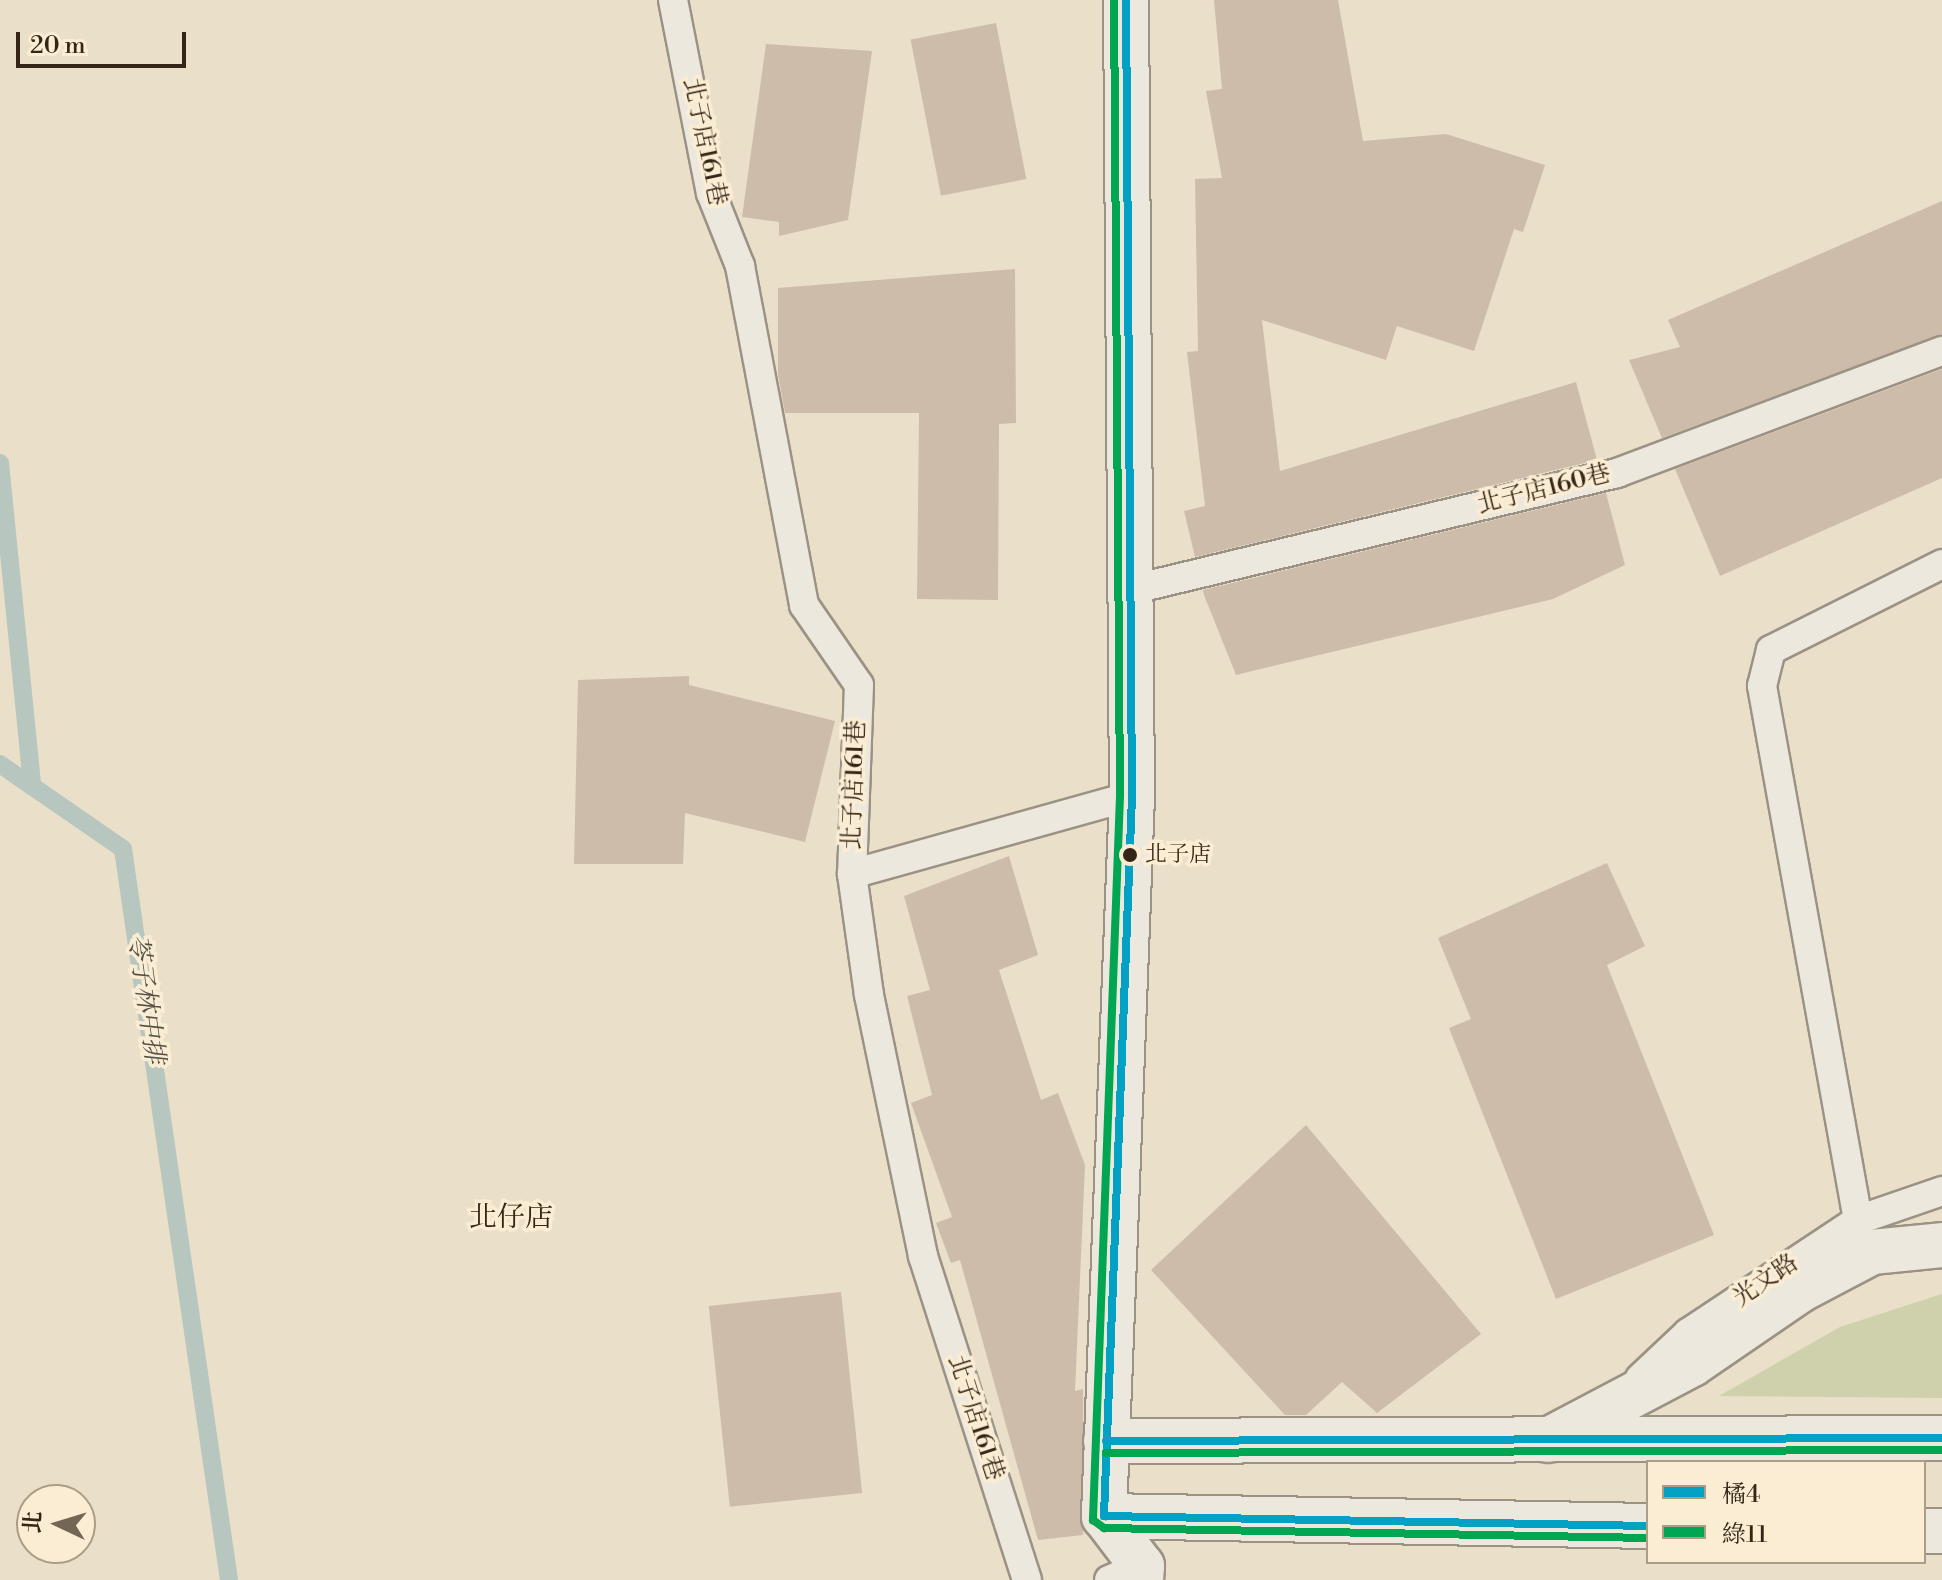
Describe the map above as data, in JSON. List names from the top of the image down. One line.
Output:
{"streets":{"lane":["北子店161巷","北子店160巷","光文路"]},"districts":["北仔店"],"water":["苓子林中排"],"places":["北子店"],"lines":["transit line 橘4","transit line 綠11"],"legend":["橘4","綠11"],"scale_bar":"20 m","north":"left"}
